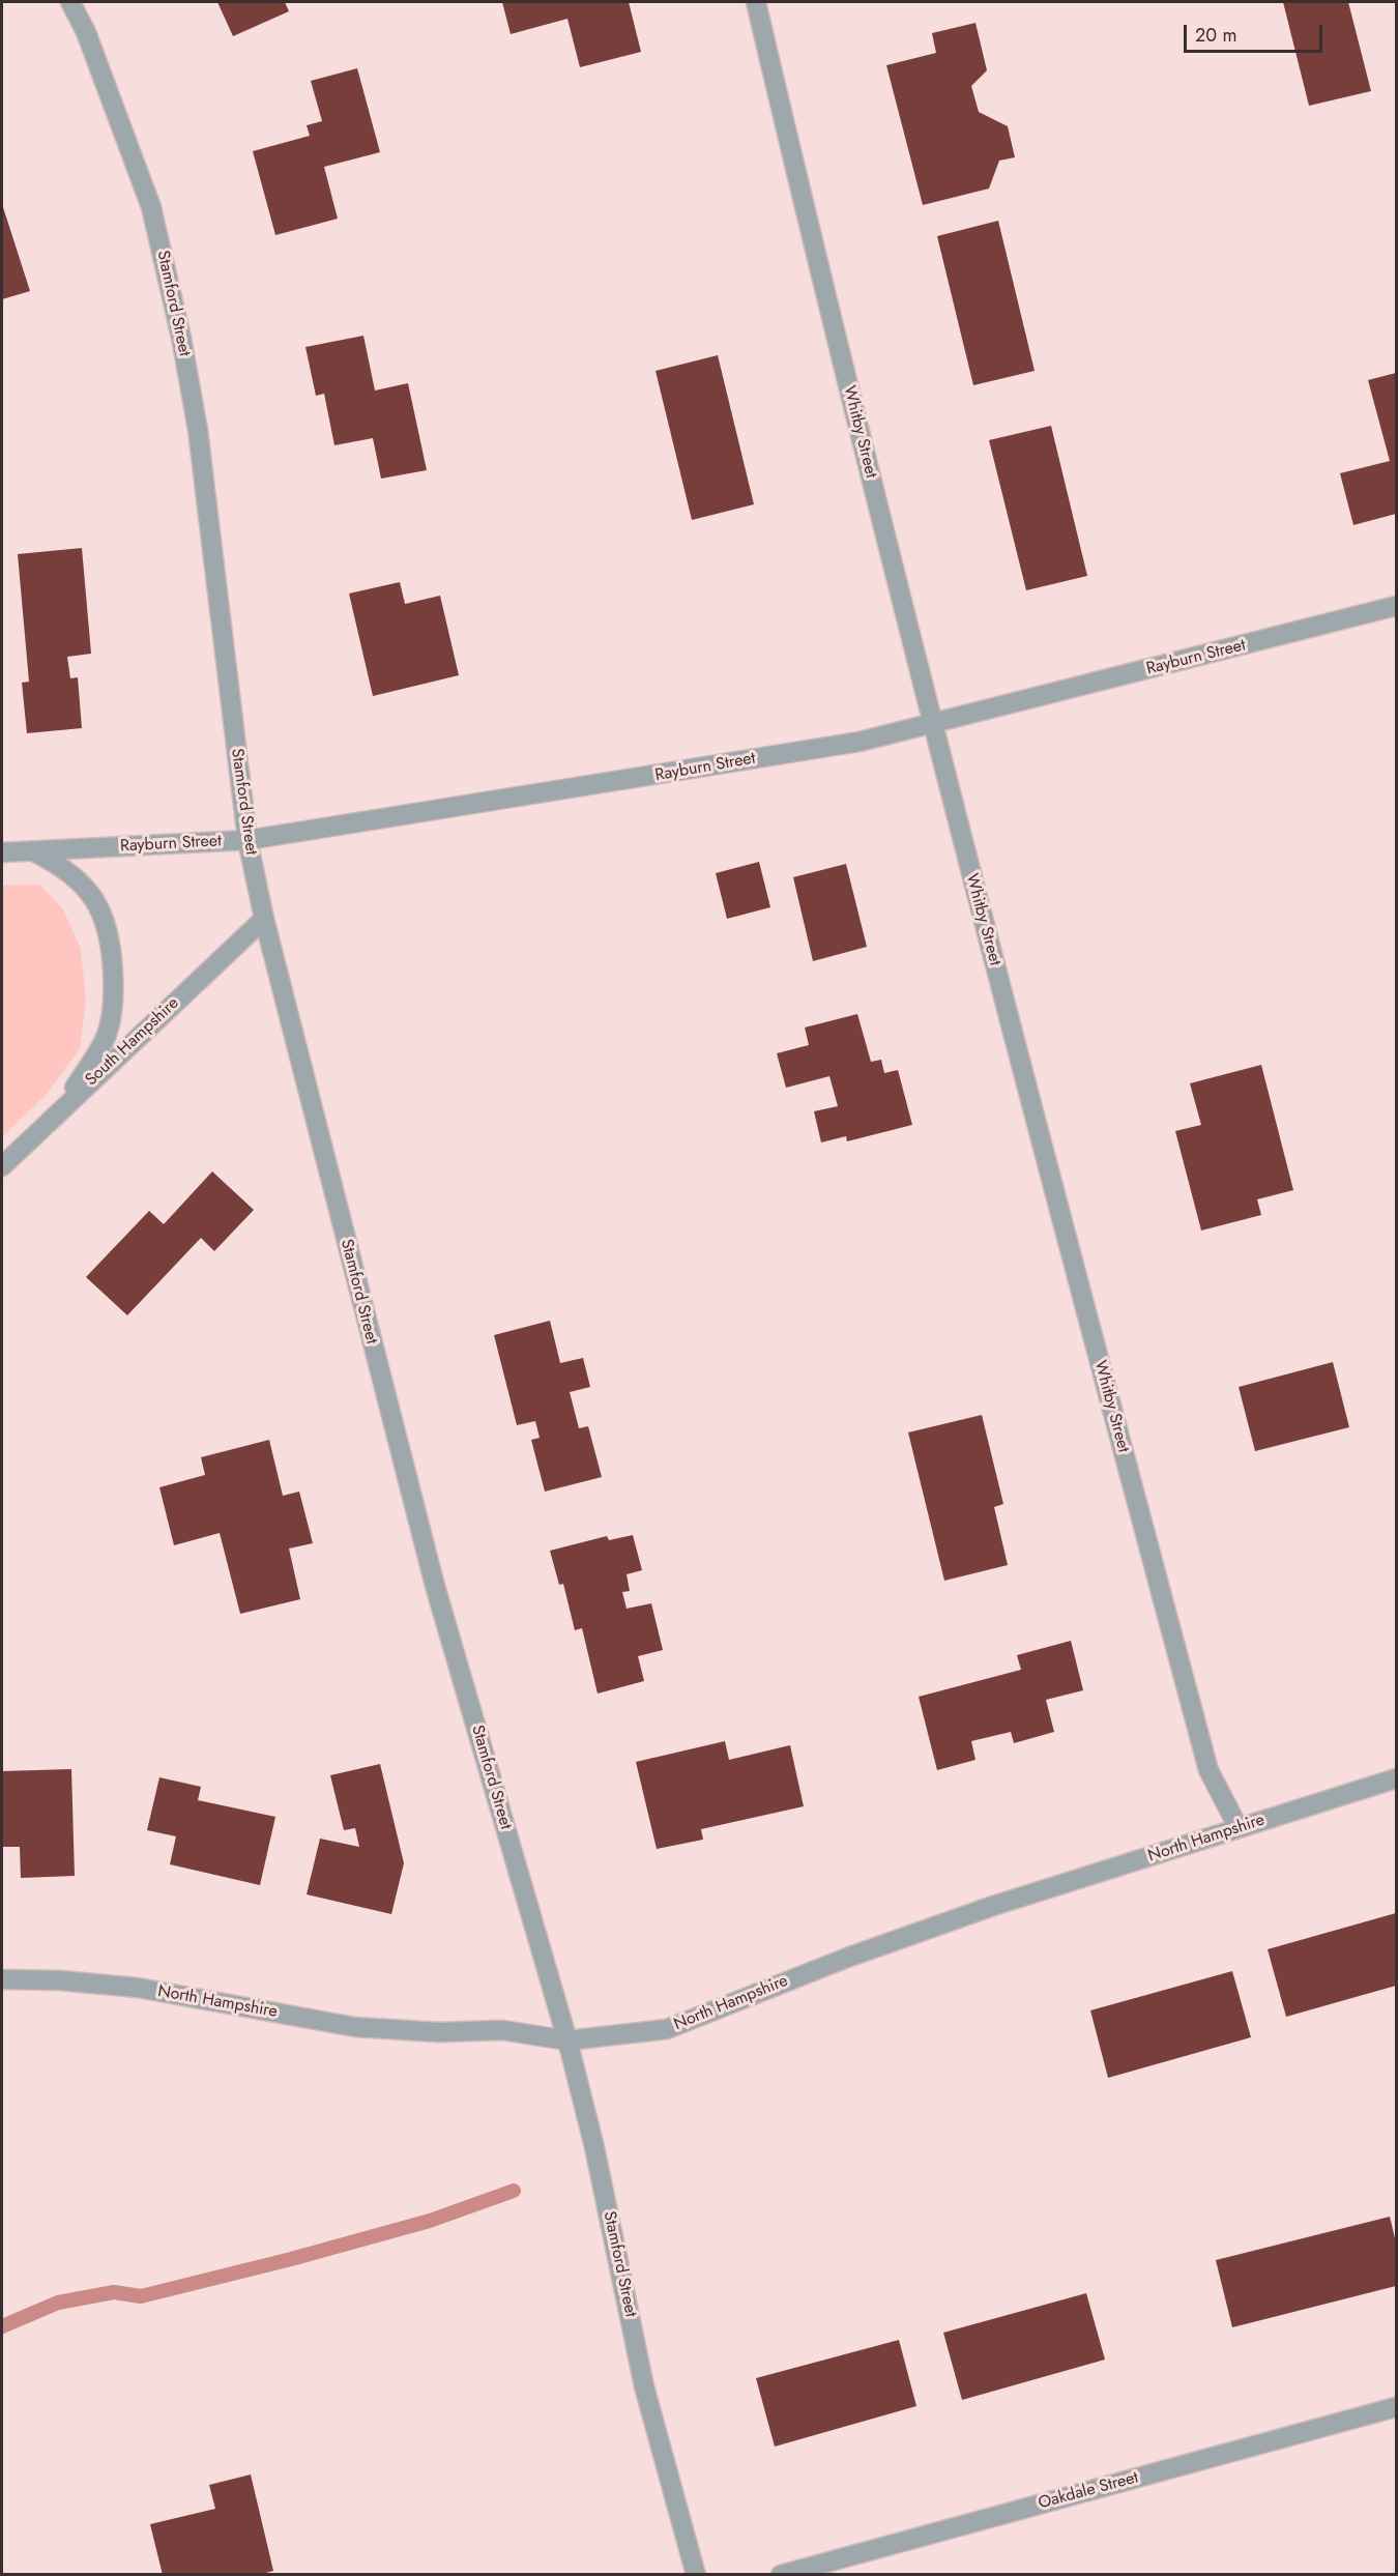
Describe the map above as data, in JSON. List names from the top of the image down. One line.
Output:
{"streets":{"street":["Stamford Street","Whitby Street","Rayburn Street","South Hampshire","North Hampshire","Oakdale Street"]},"crossings":[["Stamford Street","Rayburn Street"],["Stamford Street","South Hampshire"],["Stamford Street","North Hampshire"],["Whitby Street","Rayburn Street"],["Whitby Street","North Hampshire"]],"scale_bar":"20 m"}
